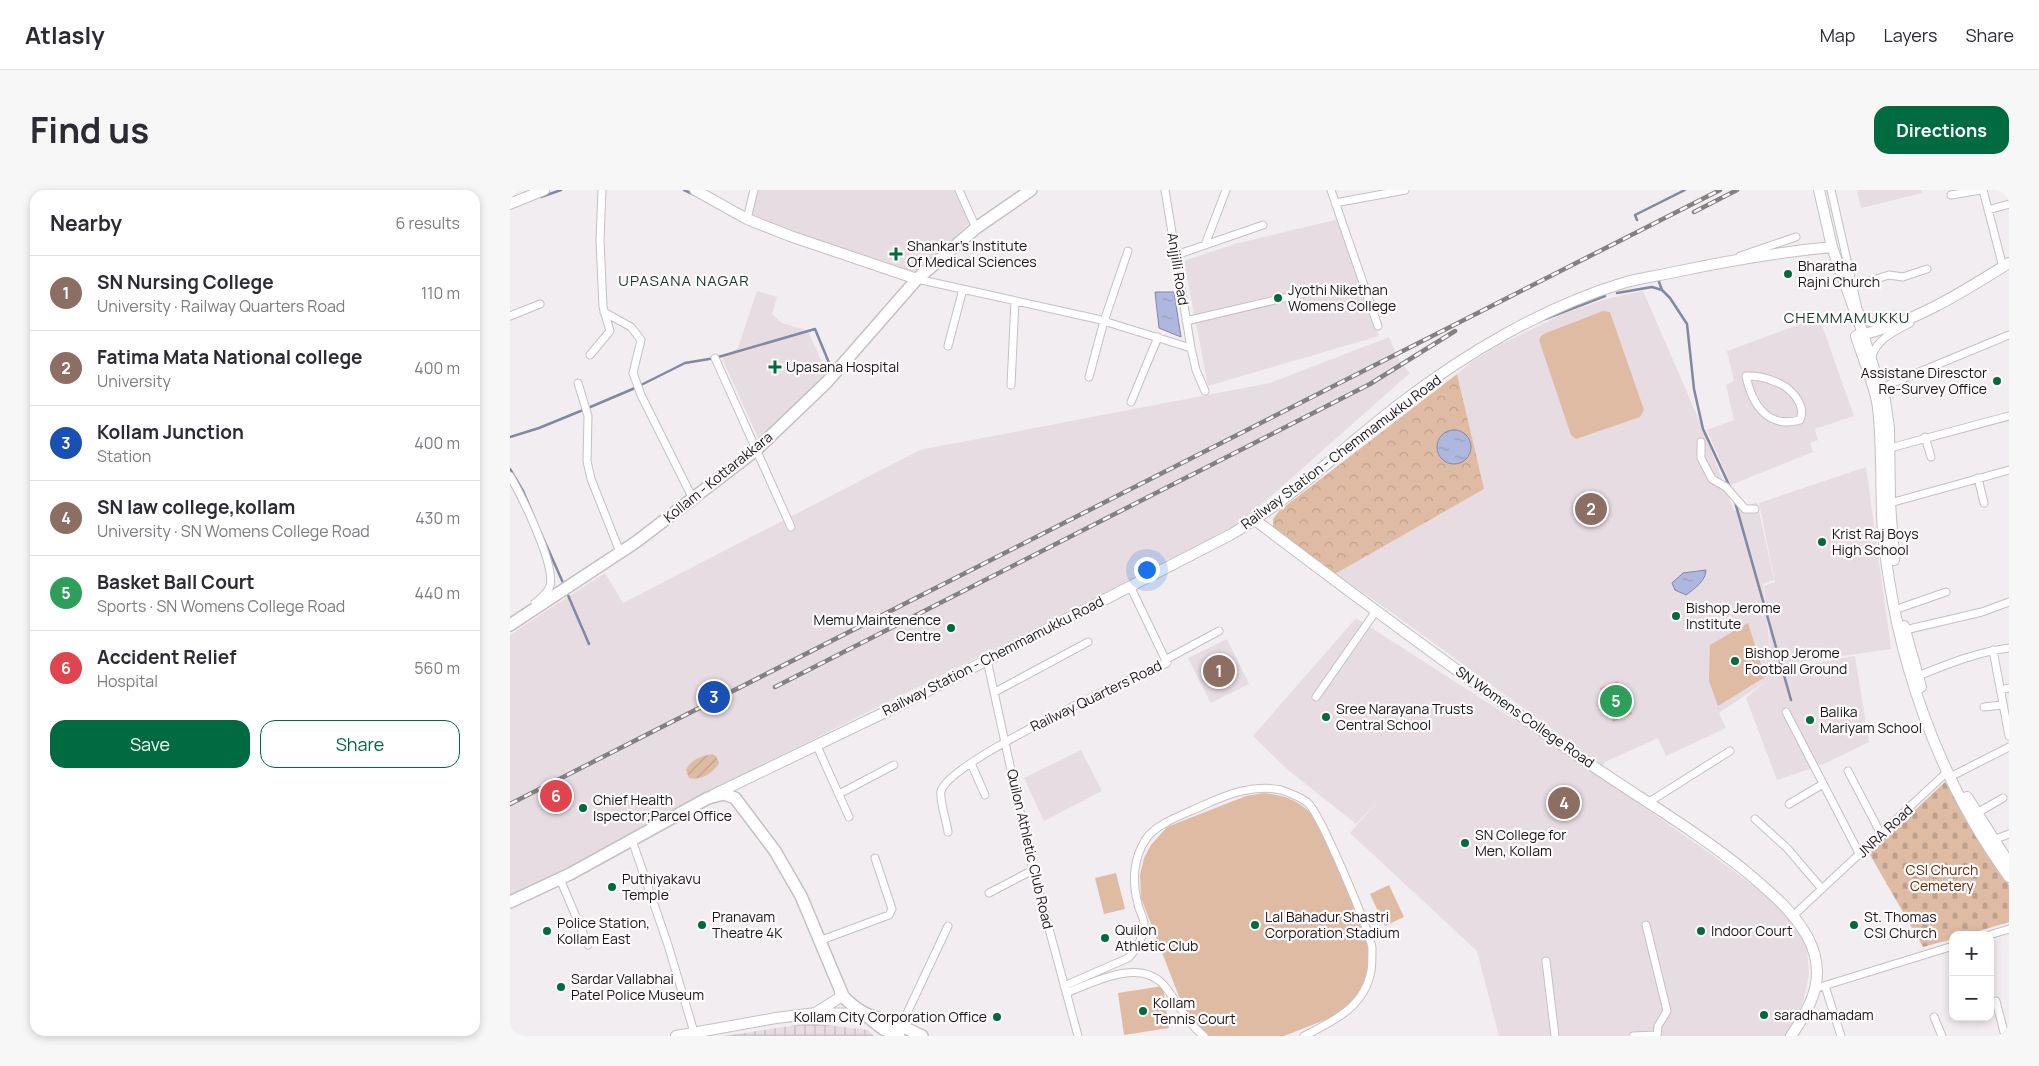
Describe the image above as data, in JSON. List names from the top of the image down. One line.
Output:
{"streets":{"main road":["Railway Station - Chemmamukku Road","Kollam - Kottarakkara","SN Womens College Road"],"street":["Anjjilli Road","Railway Quarters Road","JNRA Road","Quilon Athletic Club Road"]},"crossings":[["Railway Station - Chemmamukku Road","Railway Quarters Road"],["Railway Station - Chemmamukku Road","SN Womens College Road"],["Railway Station - Chemmamukku Road","Quilon Athletic Club Road"],["Railway Quarters Road","Quilon Athletic Club Road"],["SN Womens College Road","JNRA Road"]],"districts":["UPASANA NAGAR","CHEMMAMUKKU"],"parks":["CSI Church Cemetery"],"places":{"health":["Shankar's Institute Of Medical Sciences","Upasana Hospital"],"other":["Bharatha Rajni Church","Jyothi Nikethan Womens College","Assistane Diresctor Re-Survey Office","Krist Raj Boys High School","Bishop Jerome Institute","Memu Maintenence Centre","Bishop Jerome Football Ground","Sree Narayana Trusts Central School","Balika Mariyam School","Chief Health Ispector;Parcel Office","SN College for Men, Kollam","Puthiyakavu Temple","Pranavam Theatre 4K","Lal Bahadur Shastri Corporation Stadium","St. Thomas CSI Church","Police Station, Kollam East","Indoor Court","Quilon Athletic Club","Sardar Vallabhai Patel Police Museum","Kollam Tennis Court","saradhamadam","Kollam City Corporation Office"]},"page":{"header":"Atlasly","nav":["Map","Layers","Share"],"title":"Find us","buttons":["Directions",["Save","Share"]],"heading":["Nearby","6 results"],"list":[{"mark":"1","name":"SN Nursing College","note":"University · Railway Quarters Road","value":"110 m"},{"mark":"2","name":"Fatima Mata National college","note":"University","value":"400 m"},{"mark":"3","name":"Kollam Junction","note":"Station","value":"400 m"},{"mark":"4","name":"SN law college,kollam","note":"University · SN Womens College Road","value":"430 m"},{"mark":"5","name":"Basket Ball Court","note":"Sports · SN Womens College Road","value":"440 m"},{"mark":"6","name":"Accident Relief","note":"Hospital","value":"560 m"}],"pins":["2","1","3","5","6","4"],"map_buttons":["+","−"]}}
